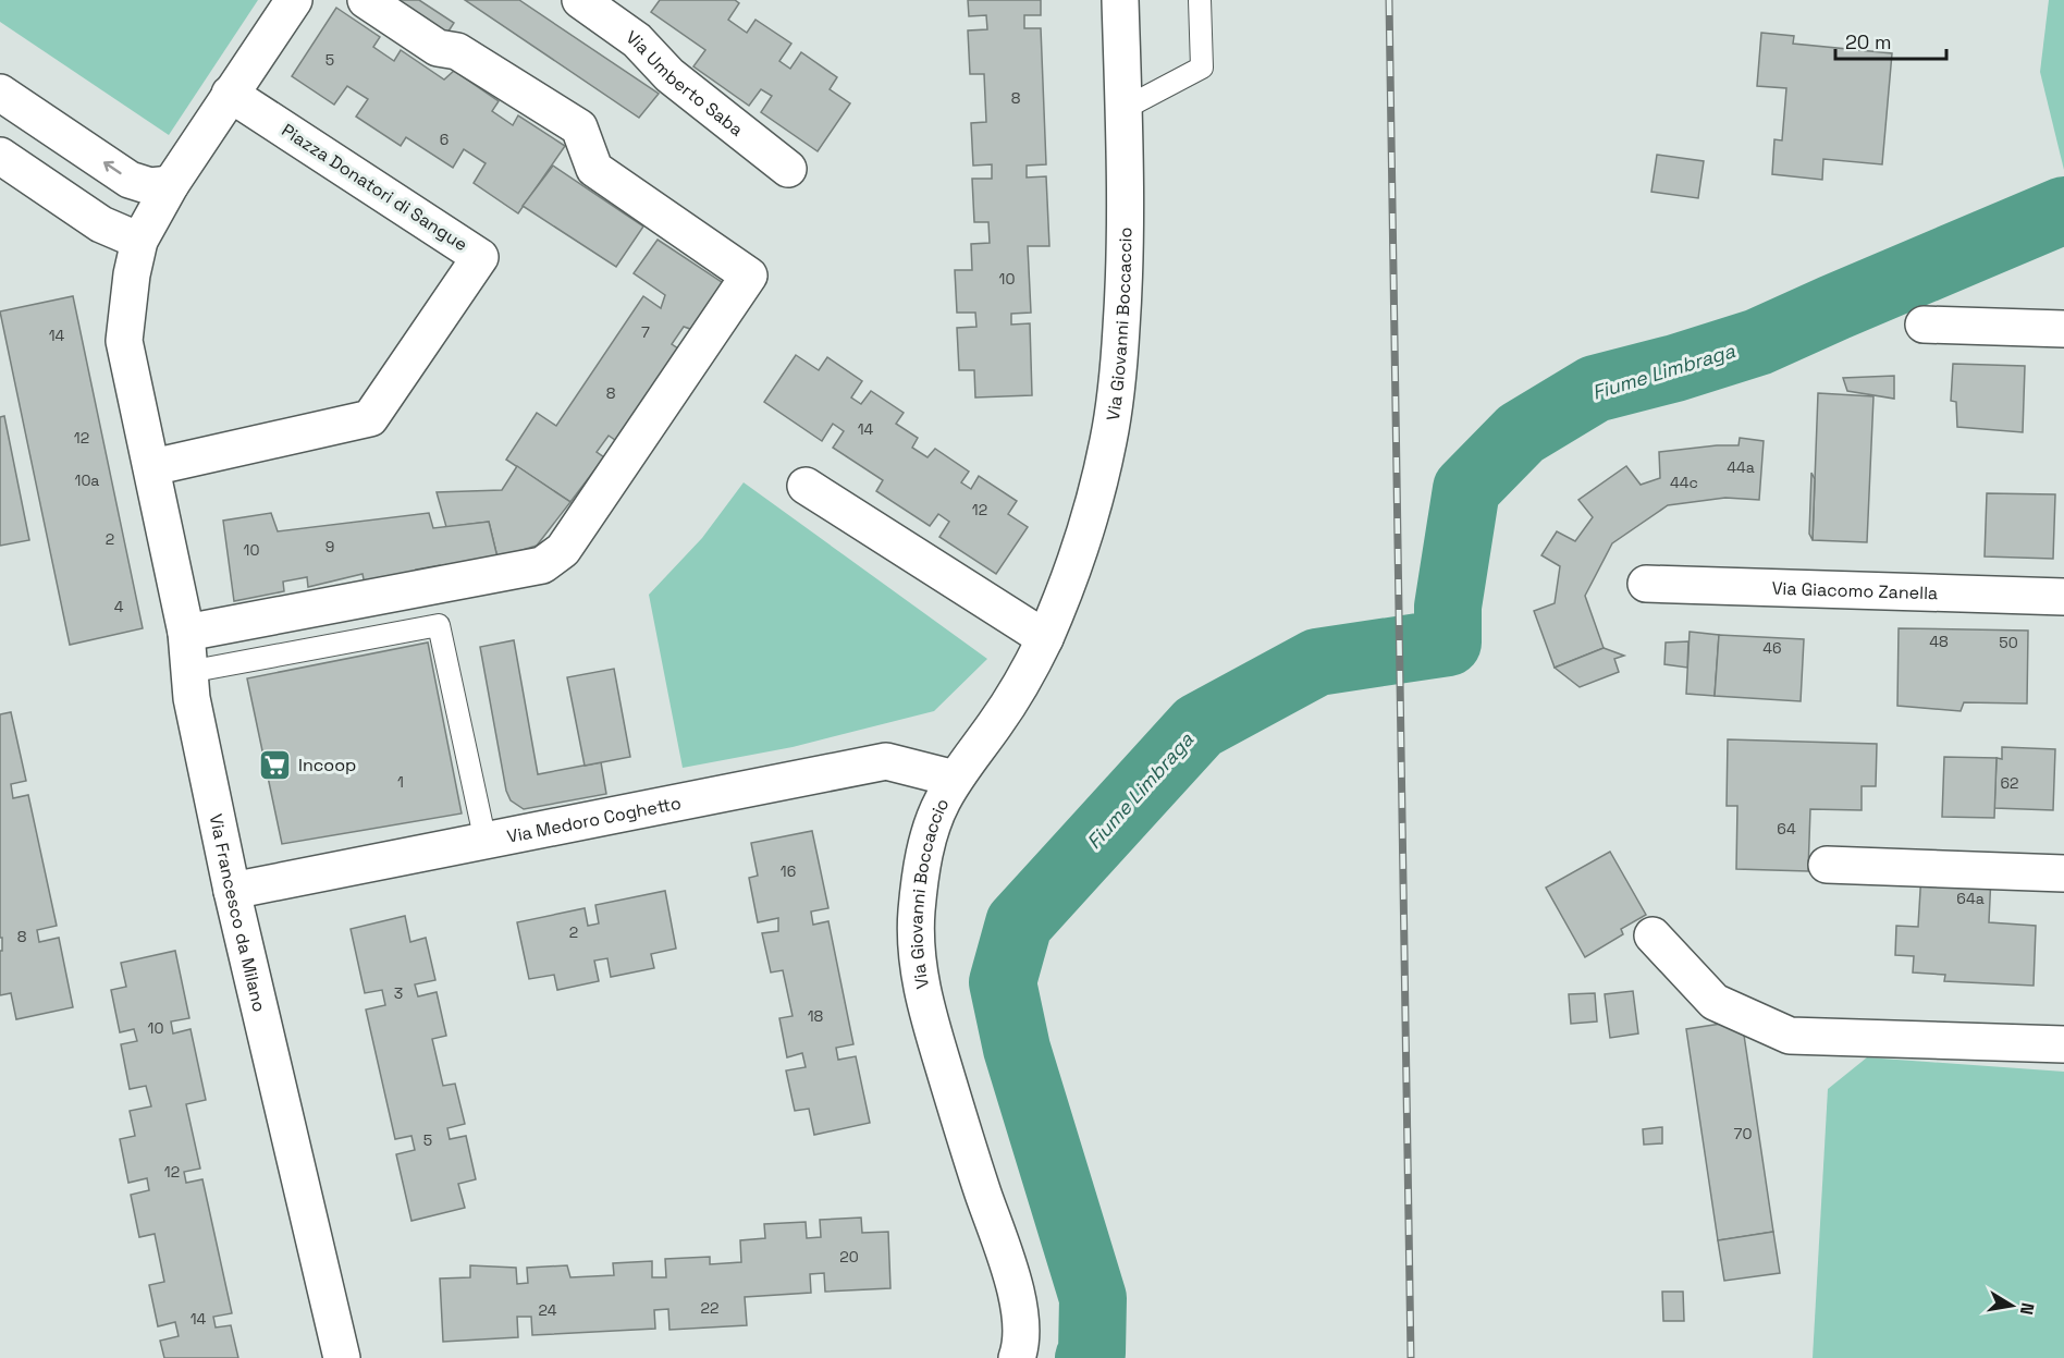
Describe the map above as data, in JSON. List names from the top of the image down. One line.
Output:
{"streets":{"street":["Via Umberto Saba","Piazza Donatori di Sangue","Via Giovanni Boccaccio","Via Giacomo Zanella","Via Medoro Coghetto","Via Francesco da Milano"]},"crossings":[["Piazza Donatori di Sangue","Via Francesco da Milano"],["Via Giovanni Boccaccio","Via Medoro Coghetto"],["Via Medoro Coghetto","Via Francesco da Milano"]],"water":["Fiume Limbraga"],"places":{"supermarket":["Incoop"]},"house_numbers":["5","8","6","10","7","14","8","14","12","44a","10a","44c","12","2","9","10","4","48","50","46","1","62","64","16","64a","2","8","3","18","10","70","5","12","20","22","24","14"],"scale_bar":"20 m","north":"right"}
